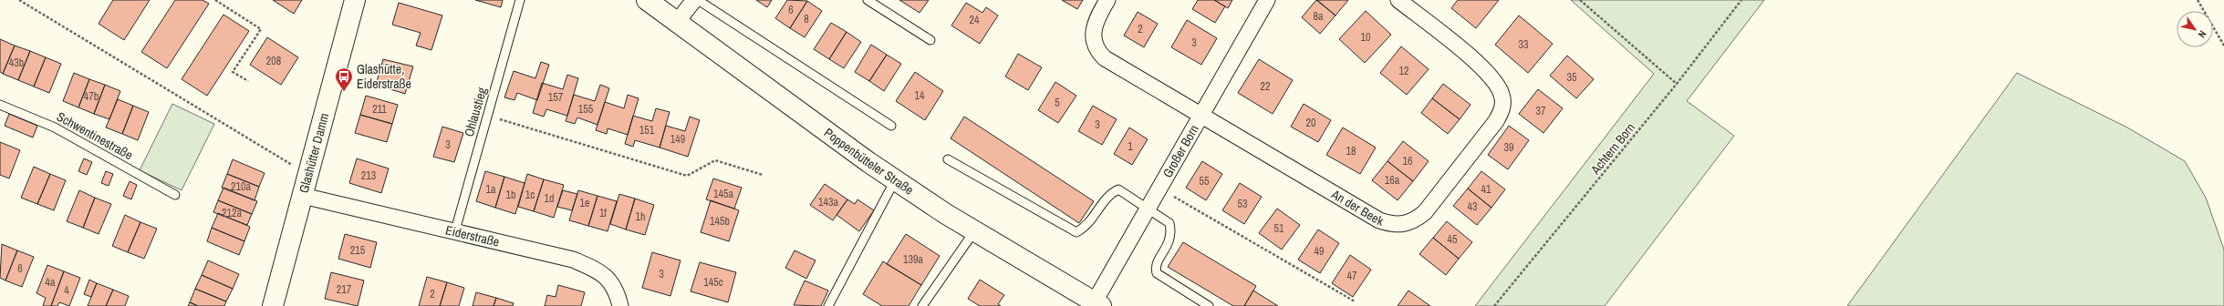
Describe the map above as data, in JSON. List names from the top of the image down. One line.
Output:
{"streets":{"main road":["Glashütter Damm","Poppenbütteler Straße"],"street":["Großer Born","An der Beek","Eiderstraße"],"lane":["Ohlaustieg","Schwentinestraße"],"path":["Achtern Born"]},"crossings":[["Ohlaustieg","Eiderstraße"],["Großer Born","Poppenbütteler Straße"],["Großer Born","An der Beek"],["Glashütter Damm","Eiderstraße"]],"places":{"bus stop":["Glashütte, Eiderstraße"]},"house_numbers":["6","8a","8","24","2","10","3","33","208","43b","12","35","22","14","47b","157","5","211","155","37","20","3","151","149","3","1","39","18","16","213","16a","55","210a","1a","41","145a","1b","1c","1d","143a","1e","53","43","212a","1f","1h","145b","51","45","215","49","139a","6","3","47","4a","145c","217","4","2"],"north":"bottom right"}
